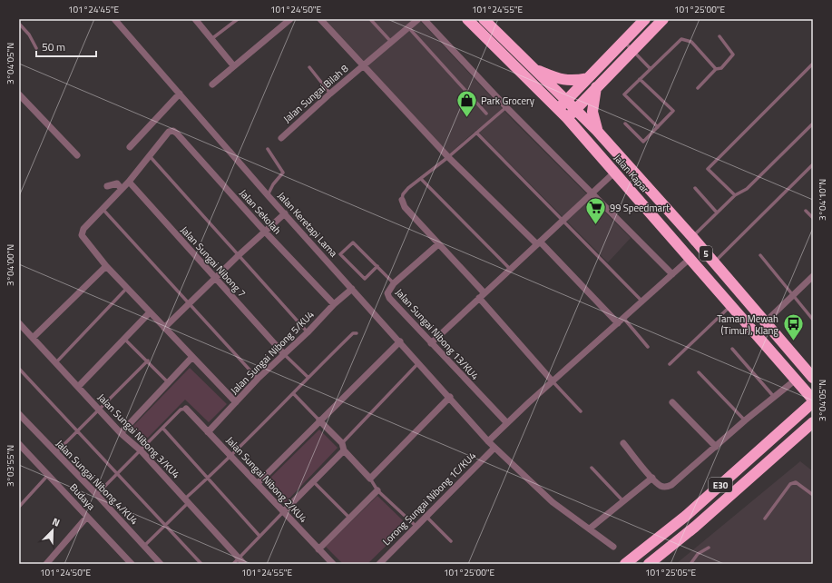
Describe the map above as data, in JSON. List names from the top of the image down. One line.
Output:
{"streets":{"highway":["Jalan Kapar","5","E30"],"street":["Jalan Sungai Bilah 8","Jalan Sekolah","Jalan Keretapi Lama","Jalan Sungai Nibong 7","Jalan Sungai Nibong 13/KU4","Jalan Sungai Nibong 5/KU4","Jalan Sungai Nibong 3/KU4","Jalan Sungai Nibong 2/KU4","Jalan Sungai Nibong 4/KU4","Budaya","Lorong Sungai Nibong 1C/KU4"]},"crossings":[["Jalan Kapar","E30"],["Jalan Sekolah","Jalan Sungai Nibong 5/KU4"],["Jalan Keretapi Lama","Jalan Sungai Nibong 5/KU4"],["Jalan Keretapi Lama","Lorong Sungai Nibong 1C/KU4"],["Jalan Sungai Nibong 7","Jalan Sungai Nibong 5/KU4"],["Jalan Sungai Nibong 5/KU4","Jalan Sungai Nibong 2/KU4"]],"places":{"shop":["Park Grocery"],"supermarket":["99 Speedmart"],"bus stop":["Taman Mewah (Timur), Klang"]},"scale_bar":"50 m","north":"top right","coordinates":["101°24'45\"E","101°24'50\"E","101°24'55\"E","101°25'00\"E","3°04'05\"N","3°04'10\"N","3°04'00\"N","3°03'55\"N","101°25'05\"E"]}
